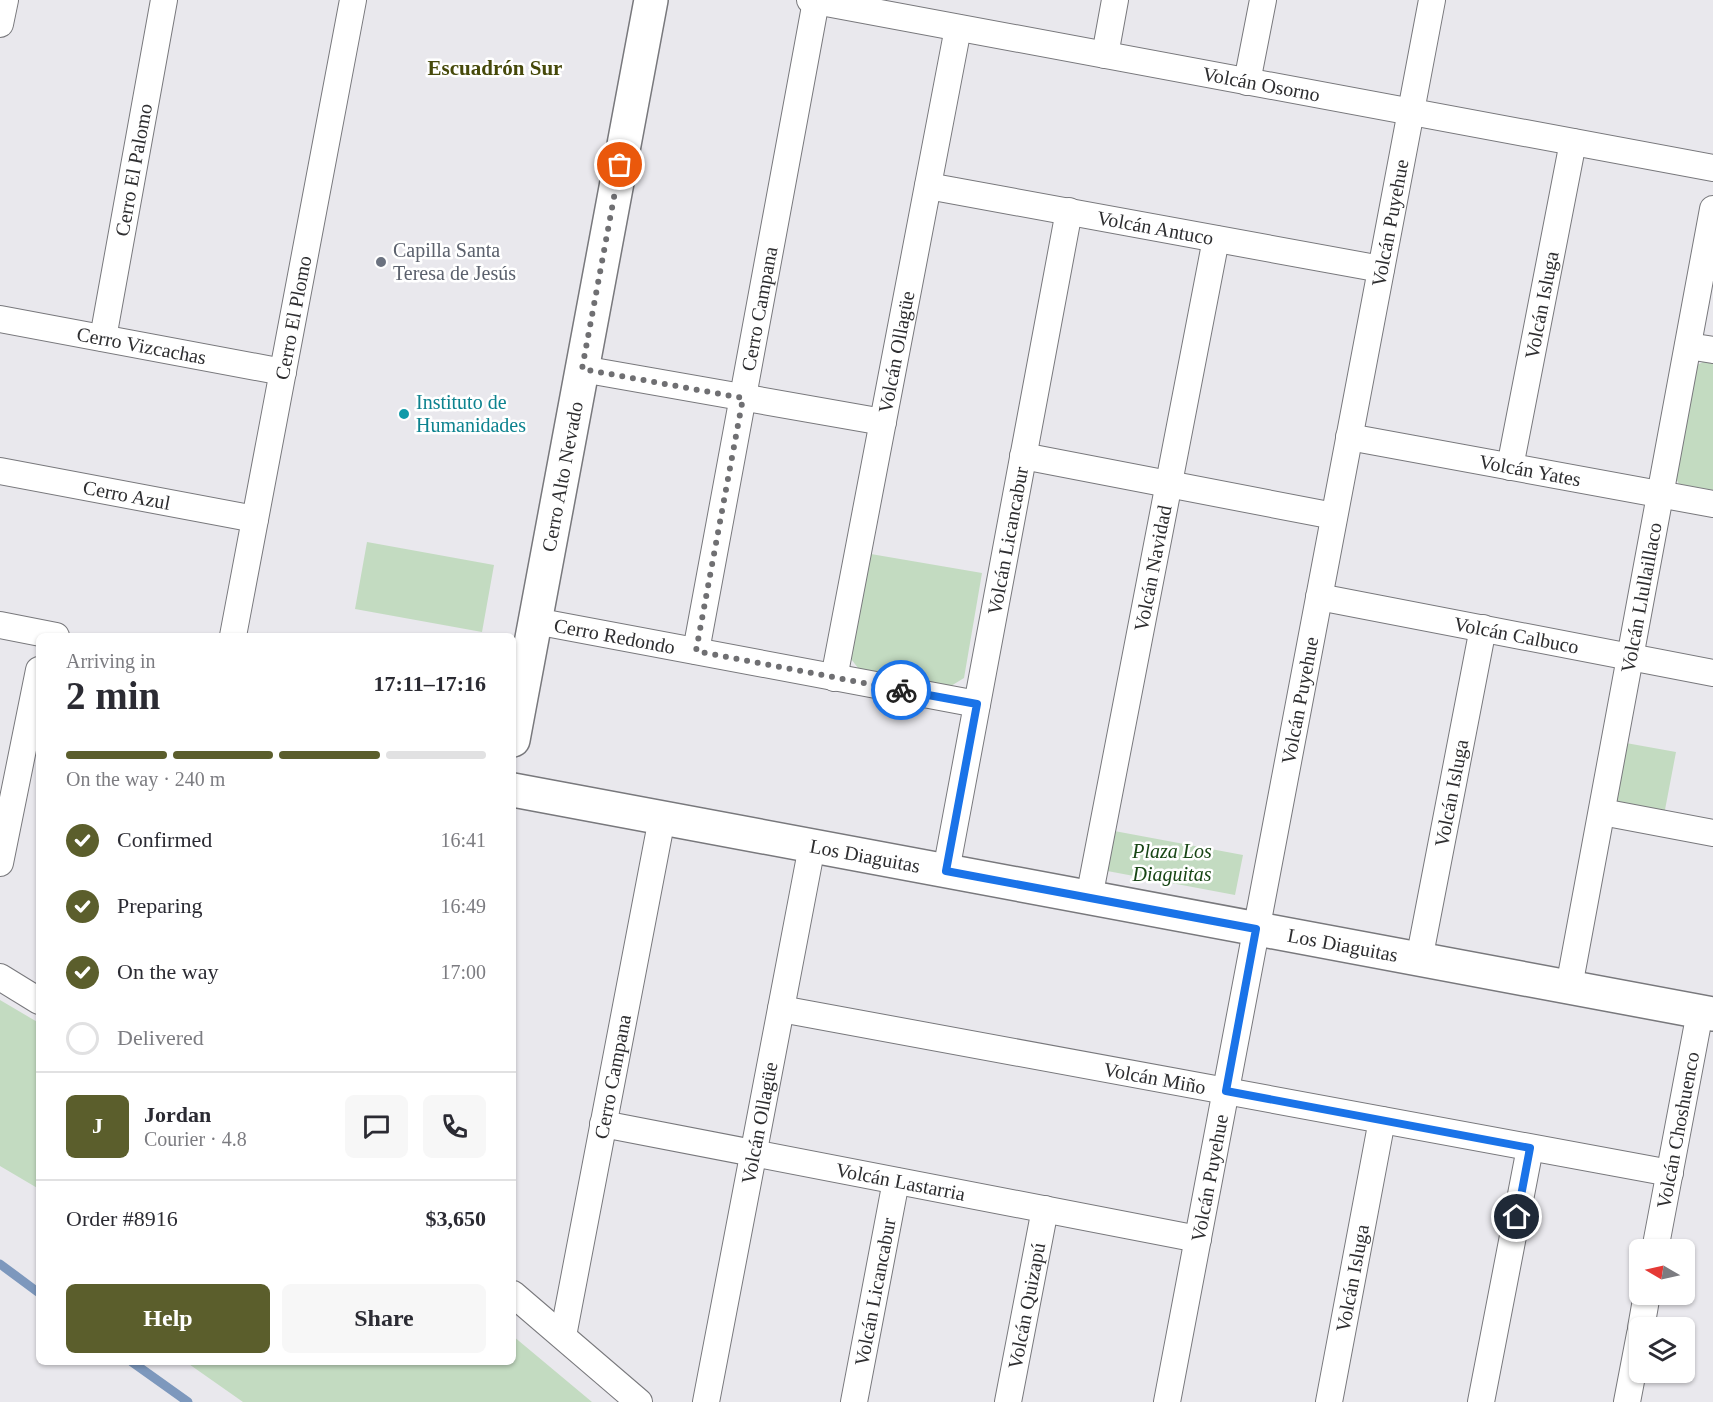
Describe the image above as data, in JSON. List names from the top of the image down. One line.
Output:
{"streets":{"street":["Volcán Osorno","Cerro El Palomo","Volcán Puyehue","Volcán Antuco","Volcán Isluga","Cerro Campana","Cerro El Plomo","Cerro Vizcachas","Volcán Ollagüe","Volcán Yates","Cerro Alto Nevado","Cerro Azul","Volcán Licancabur","Volcán Navidad","Volcán Llullaillaco","Volcán Calbuco","Cerro Redondo","Los Diaguitas","Volcán Miño","Volcán Choshuenco","Volcán Lastarria","Volcán Quizapú"]},"crossings":[["Volcán Osorno","Volcán Puyehue"],["Volcán Osorno","Volcán Isluga"],["Volcán Osorno","Cerro Campana"],["Volcán Osorno","Volcán Ollagüe"],["Cerro El Palomo","Cerro Vizcachas"],["Volcán Puyehue","Volcán Antuco"],["Volcán Puyehue","Volcán Yates"],["Volcán Puyehue","Volcán Calbuco"],["Volcán Puyehue","Los Diaguitas"],["Volcán Puyehue","Volcán Miño"],["Volcán Puyehue","Volcán Lastarria"],["Volcán Antuco","Volcán Ollagüe"],["Volcán Antuco","Volcán Licancabur"],["Volcán Antuco","Volcán Navidad"],["Volcán Isluga","Volcán Yates"],["Volcán Isluga","Volcán Calbuco"],["Volcán Isluga","Los Diaguitas"],["Volcán Isluga","Volcán Miño"],["Cerro Campana","Cerro Redondo"],["Cerro Campana","Los Diaguitas"],["Cerro Campana","Volcán Lastarria"],["Cerro El Plomo","Cerro Vizcachas"],["Cerro El Plomo","Cerro Azul"],["Volcán Ollagüe","Cerro Redondo"],["Volcán Ollagüe","Los Diaguitas"],["Volcán Ollagüe","Volcán Miño"],["Volcán Ollagüe","Volcán Lastarria"],["Volcán Yates","Volcán Llullaillaco"],["Cerro Alto Nevado","Cerro Redondo"],["Volcán Licancabur","Cerro Redondo"],["Volcán Licancabur","Los Diaguitas"],["Volcán Licancabur","Volcán Lastarria"],["Volcán Navidad","Los Diaguitas"],["Volcán Llullaillaco","Volcán Calbuco"],["Volcán Llullaillaco","Los Diaguitas"],["Los Diaguitas","Volcán Choshuenco"],["Volcán Miño","Volcán Choshuenco"],["Volcán Lastarria","Volcán Quizapú"]],"districts":["Escuadrón Sur"],"parks":["Plaza Los Diaguitas"],"places":["Capilla Santa Teresa de Jesús","Instituto de Humanidades"],"north":"left","page":{"heading":["2 min","Arriving in","17:11–17:16"],"panel":["Jordan","Courier · 4.8","Order #8916","$3,650"],"bar":"On the way · 240 m","list":[["Confirmed","16:41"],["Preparing","16:49"],["On the way","17:00"],"Delivered"],"round":"J","buttons":["Help","Share"]}}
